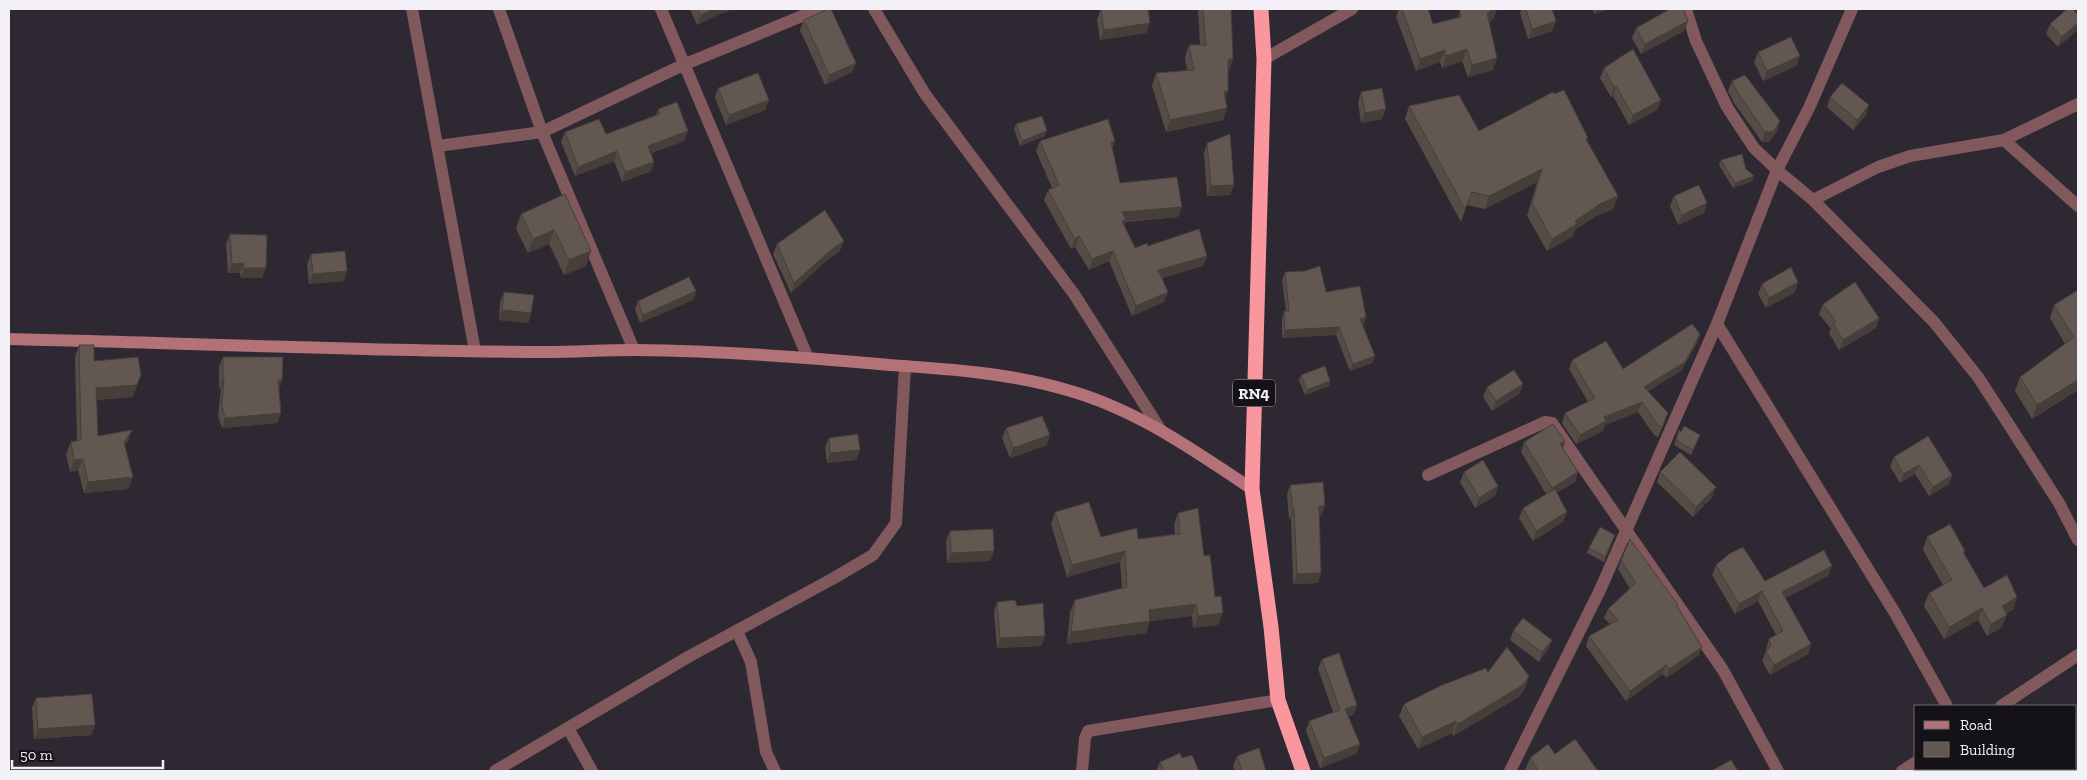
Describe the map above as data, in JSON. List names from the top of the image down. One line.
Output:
{"streets":{"highway":["RN4"]},"legend":["Road","Building"],"scale_bar":"50 m"}
